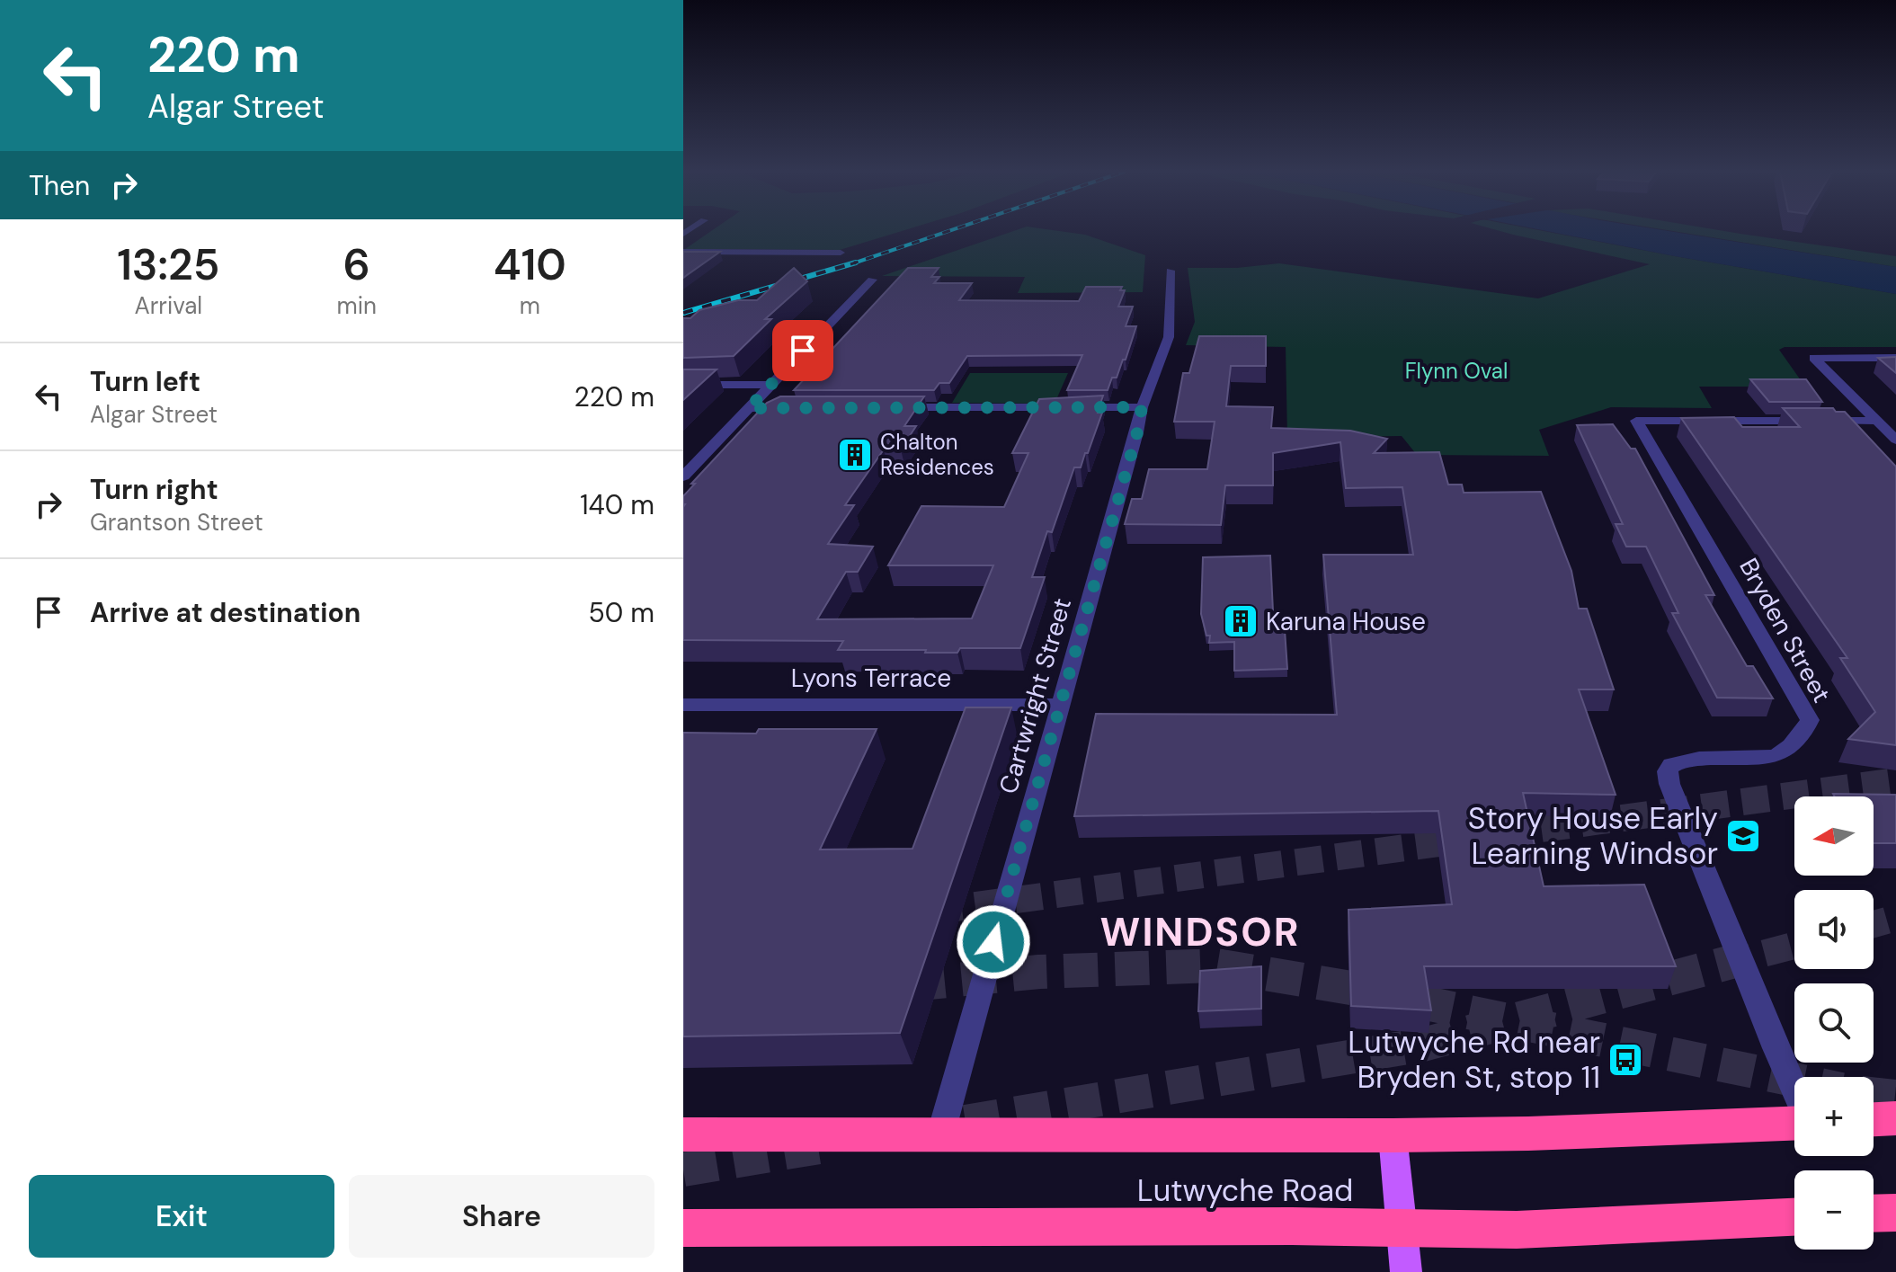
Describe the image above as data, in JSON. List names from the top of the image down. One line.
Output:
{"streets":{"highway":["Lutwyche Road"],"street":["Bryden Street","Lyons Terrace","Cartwright Street"]},"crossings":[["Lyons Terrace","Cartwright Street"],["Cartwright Street","Lutwyche Road"]],"districts":["WINDSOR"],"parks":["Flynn Oval"],"places":{"building":["Chalton Residences","Karuna House"],"school or university":["Story House Early Learning Windsor"],"bus stop":["Lutwyche Rd near Bryden St, stop 11"]},"north":"left","page":{"turn":["220 m","Algar Street"],"then":"Then","eta":["13:25","Arrival","6","min","410","m"],"list":[{"name":"Turn left","note":"Algar Street","value":"220 m"},{"name":"Turn right","note":"Grantson Street","value":"140 m"},{"name":"Arrive at destination","value":"50 m"}],"map_buttons":["+","−"],"buttons":["Exit","Share"]}}
